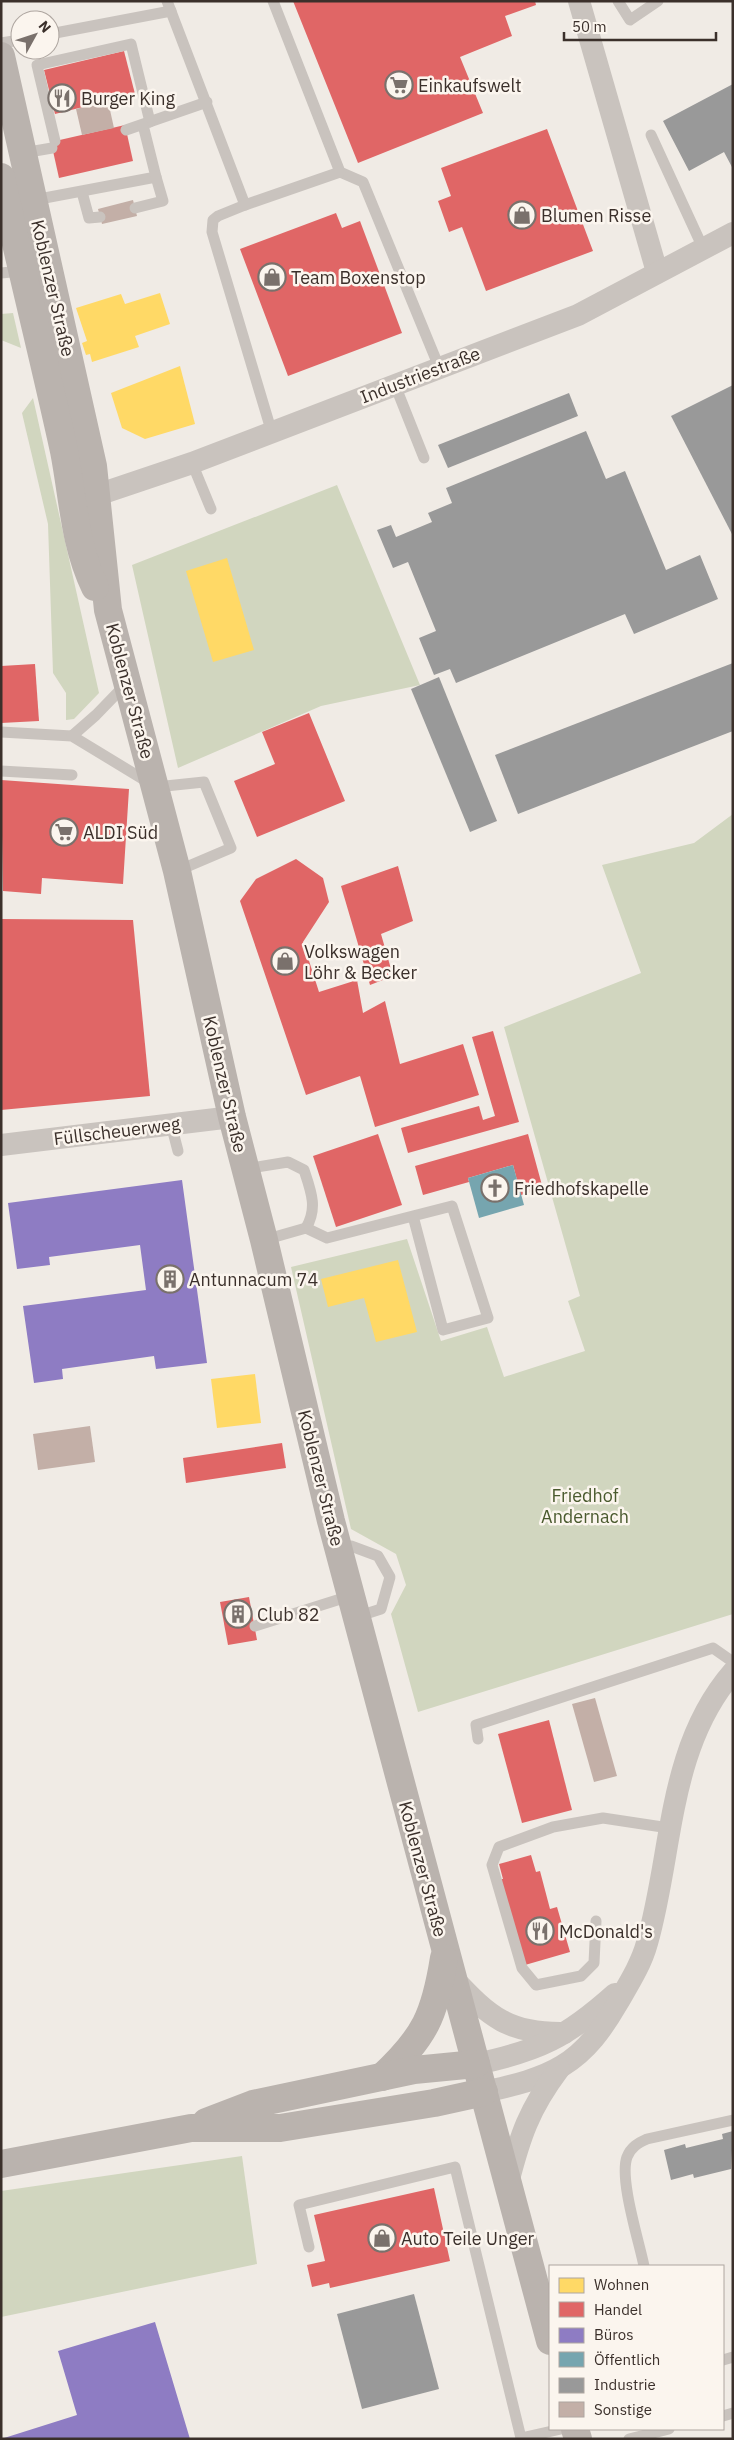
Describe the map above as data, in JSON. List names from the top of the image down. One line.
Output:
{"streets":{"street":["Koblenzer Straße","Industriestraße","Füllscheuerweg"]},"crossings":[["Koblenzer Straße","Industriestraße"],["Koblenzer Straße","Füllscheuerweg"]],"parks":["Friedhof Andernach"],"places":{"supermarket":["Einkaufswelt","ALDI Süd"],"restaurant":["Burger King","McDonald's"],"shop":["Blumen Risse","Team Boxenstop","Volkswagen Löhr & Becker","Auto Teile Unger"],"church":["Friedhofskapelle"],"building":["Antunnacum 74","Club 82"]},"legend":["Wohnen","Handel","Büros","Öffentlich","Industrie","Sonstige"],"scale_bar":"50 m","north":"top right"}
